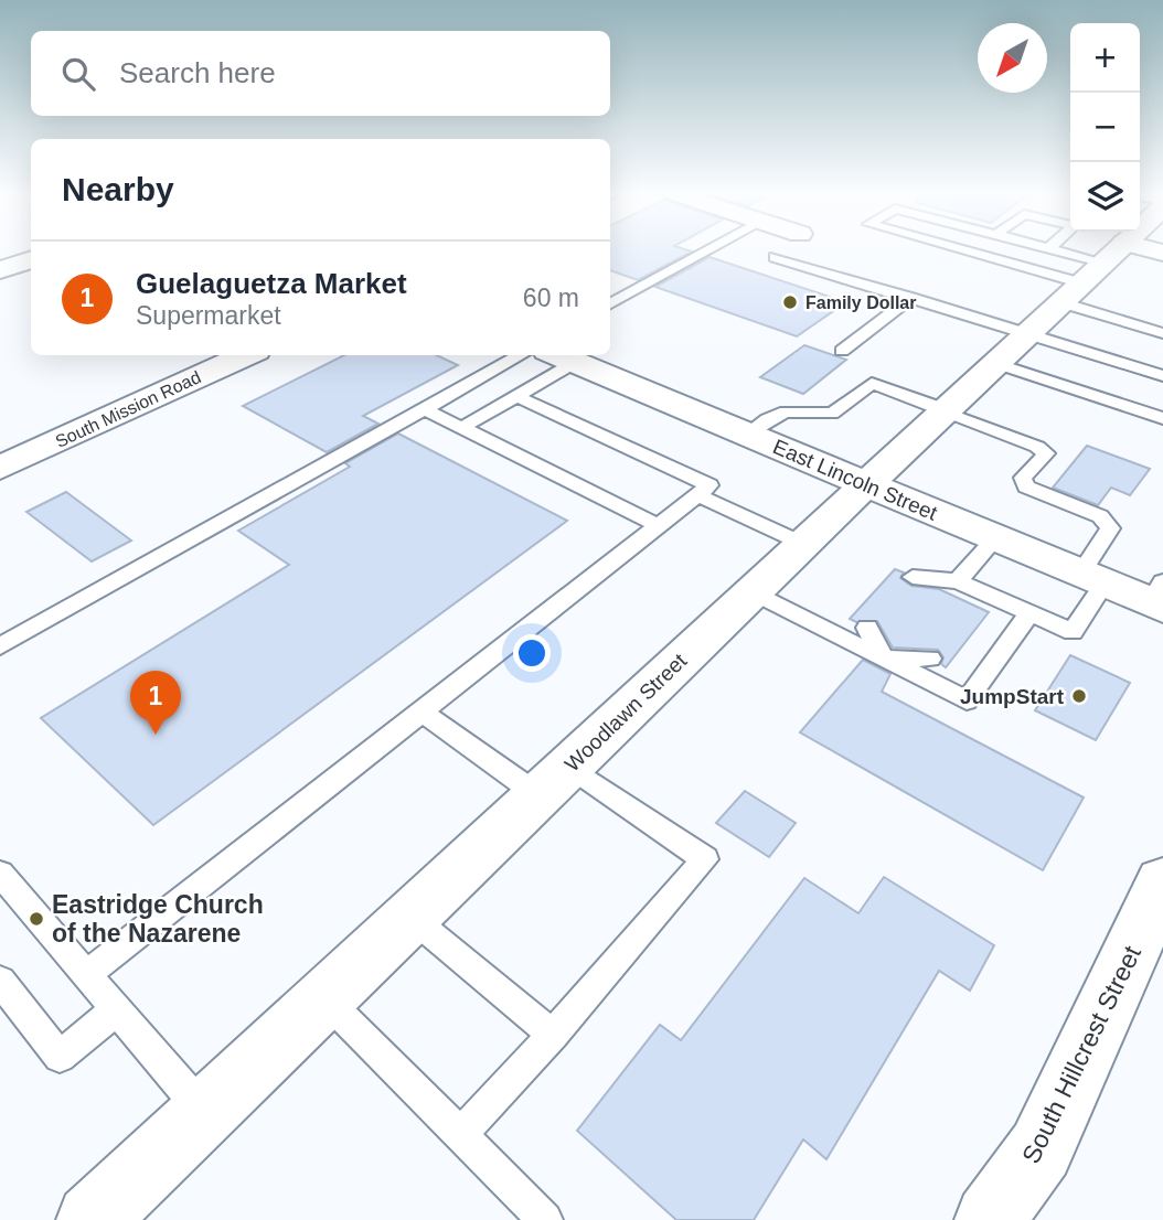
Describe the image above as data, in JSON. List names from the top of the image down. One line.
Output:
{"streets":{"street":["South Mission Road","East Lincoln Street","Woodlawn Street","South Hillcrest Street"]},"crossings":[["East Lincoln Street","Woodlawn Street"]],"places":["Family Dollar","JumpStart","Eastridge Church of the Nazarene"],"north":"bottom left","page":{"map_buttons":["+","−"],"search":"Search here","heading":"Nearby","list":[{"mark":"1","name":"Guelaguetza Market","note":"Supermarket","value":"60 m"}],"pins":"1"}}
